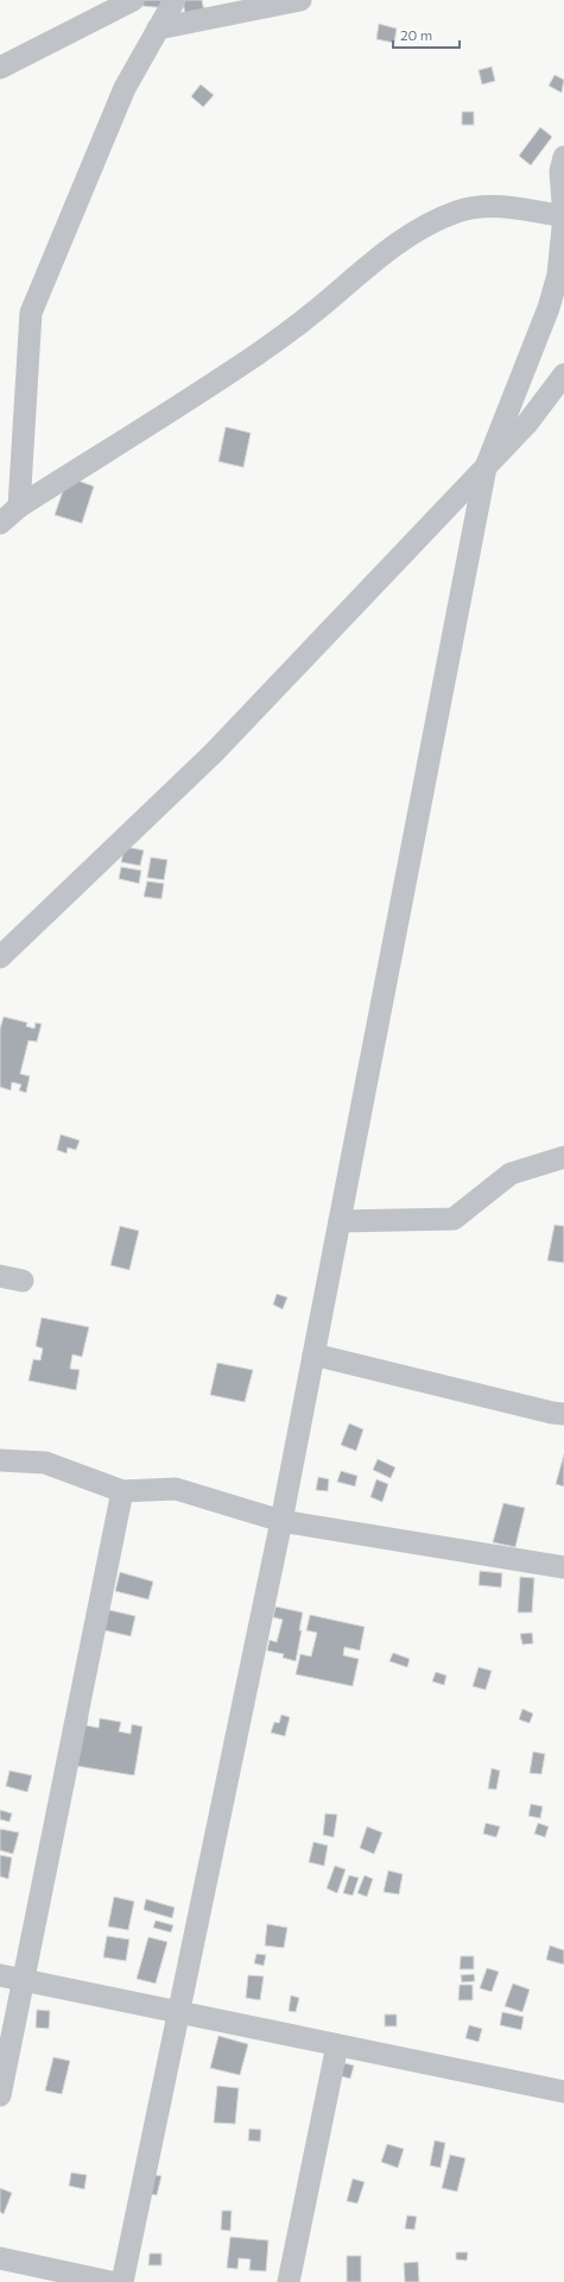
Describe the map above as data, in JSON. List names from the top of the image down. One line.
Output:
{"scale_bar":"20 m"}
